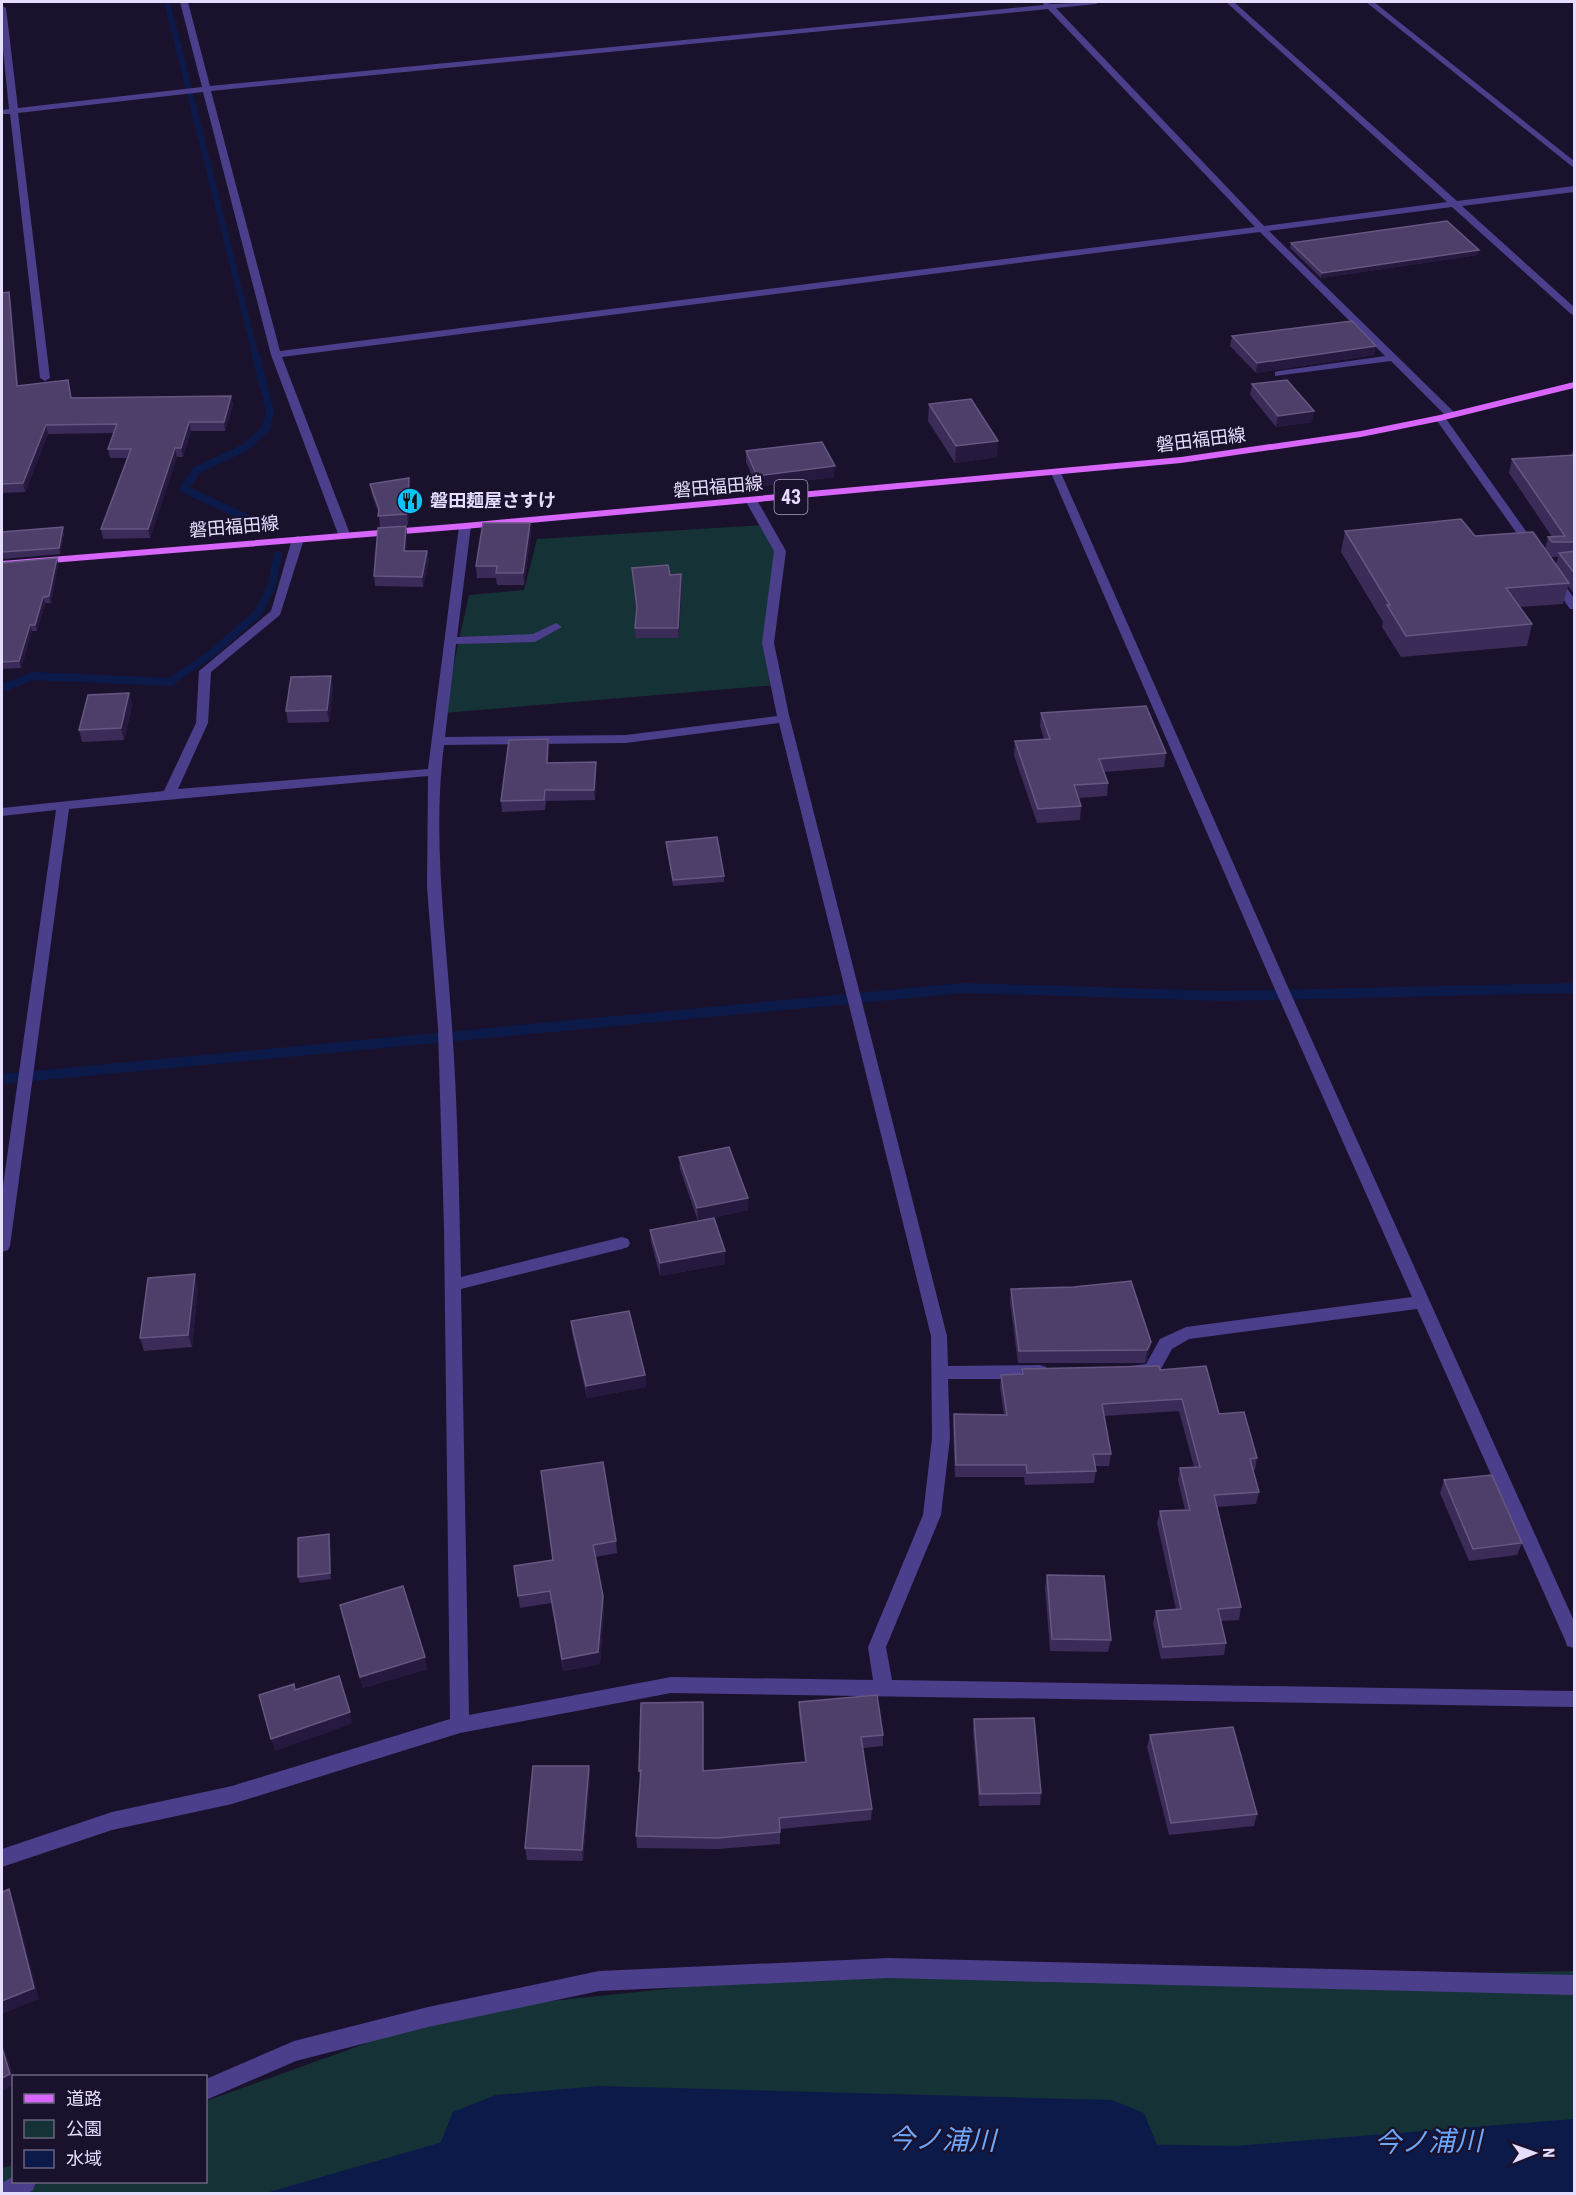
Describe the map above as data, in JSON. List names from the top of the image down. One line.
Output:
{"streets":{"main road":["磐田福田線","43"]},"water":["今ノ浦川"],"places":{"restaurant":["磐田麺屋さすけ"]},"legend":["道路","公園","水域"],"north":"right"}
